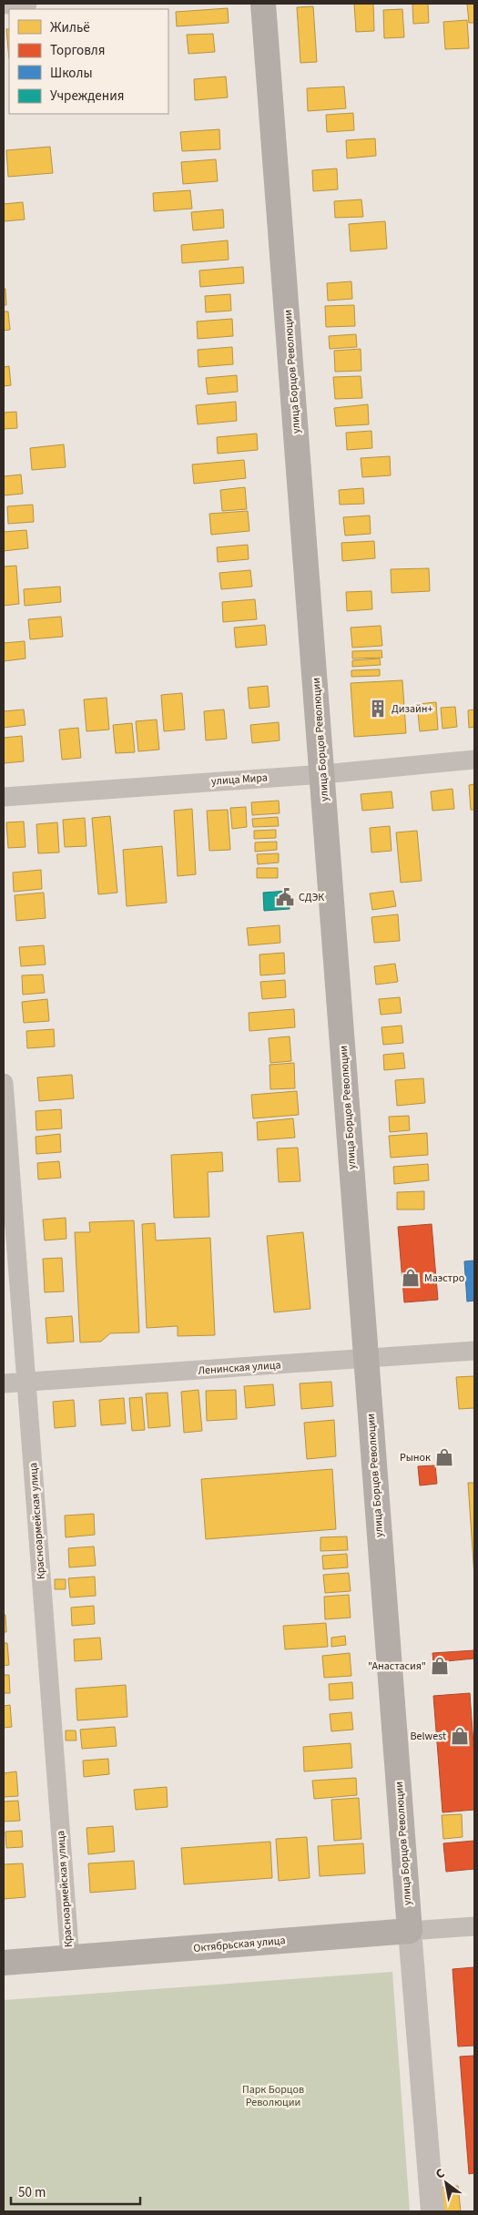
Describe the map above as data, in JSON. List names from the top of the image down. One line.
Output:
{"streets":{"main road":["улица Борцов Революции","Октябрьская улица"],"street":["улица Мира","Ленинская улица","Красноармейская улица"]},"crossings":[["улица Борцов Революции","улица Мира"],["улица Борцов Революции","Ленинская улица"],["улица Борцов Революции","Октябрьская улица"],["Ленинская улица","Красноармейская улица"],["Красноармейская улица","Октябрьская улица"]],"parks":["Парк Борцов Революции"],"places":{"building":["Дизайн+"],"public building":["СДЭК"],"shop":["Маэстро","Рынок","\"Анастасия\"","Belwest"]},"legend":["Жильё","Торговля","Школы","Учреждения"],"scale_bar":"50 m","north":"top left"}
